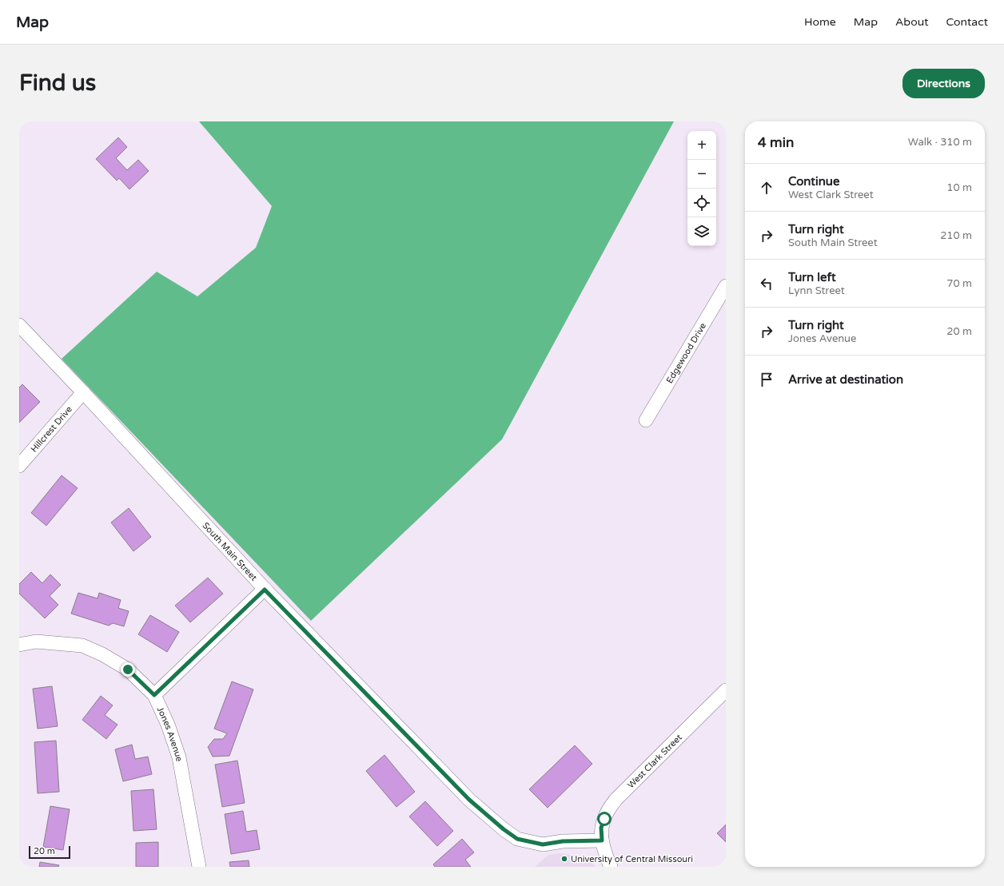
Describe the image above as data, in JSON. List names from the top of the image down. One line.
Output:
{"streets":{"street":["Edgewood Drive","Hillcrest Drive","South Main Street","Jones Avenue","West Clark Street"]},"crossings":[["Hillcrest Drive","South Main Street"],["South Main Street","West Clark Street"]],"places":["University of Central Missouri"],"scale_bar":"20 m","page":{"header":"Map","nav":["Home","Map","About","Contact"],"buttons":"Directions","title":"Find us","heading":["4 min","Walk · 310 m"],"map_buttons":["+","−"],"list":[["Continue","West Clark Street","10 m"],["Turn right","South Main Street","210 m"],["Turn left","Lynn Street","70 m"],["Turn right","Jones Avenue","20 m"],"Arrive at destination"],"scale":"20 m"}}
